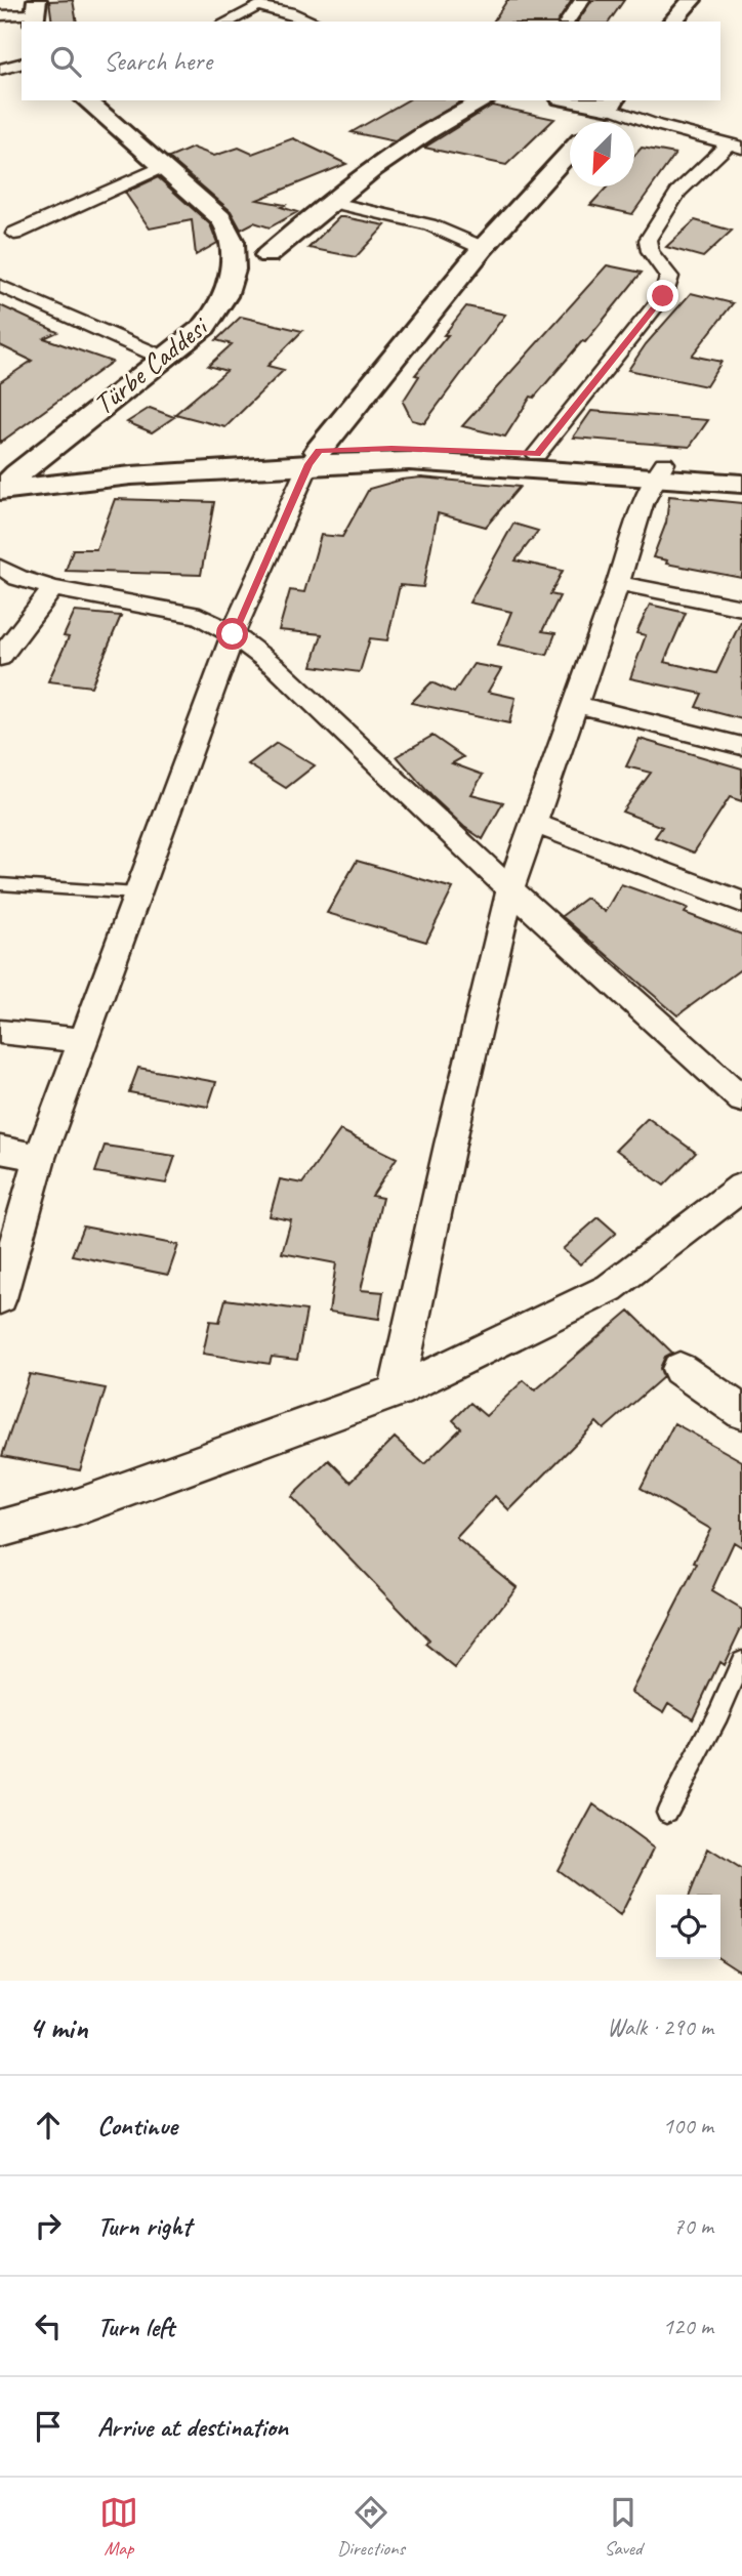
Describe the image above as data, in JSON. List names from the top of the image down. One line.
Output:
{"streets":{"street":["Türbe Caddesi"]},"north":"bottom left","page":{"search":"Search here","heading":["4 min","Walk · 290 m"],"list":[["Continue","100 m"],["Turn right","70 m"],["Turn left","120 m"],"Arrive at destination"],"nav":["Map","Directions","Saved"]}}
